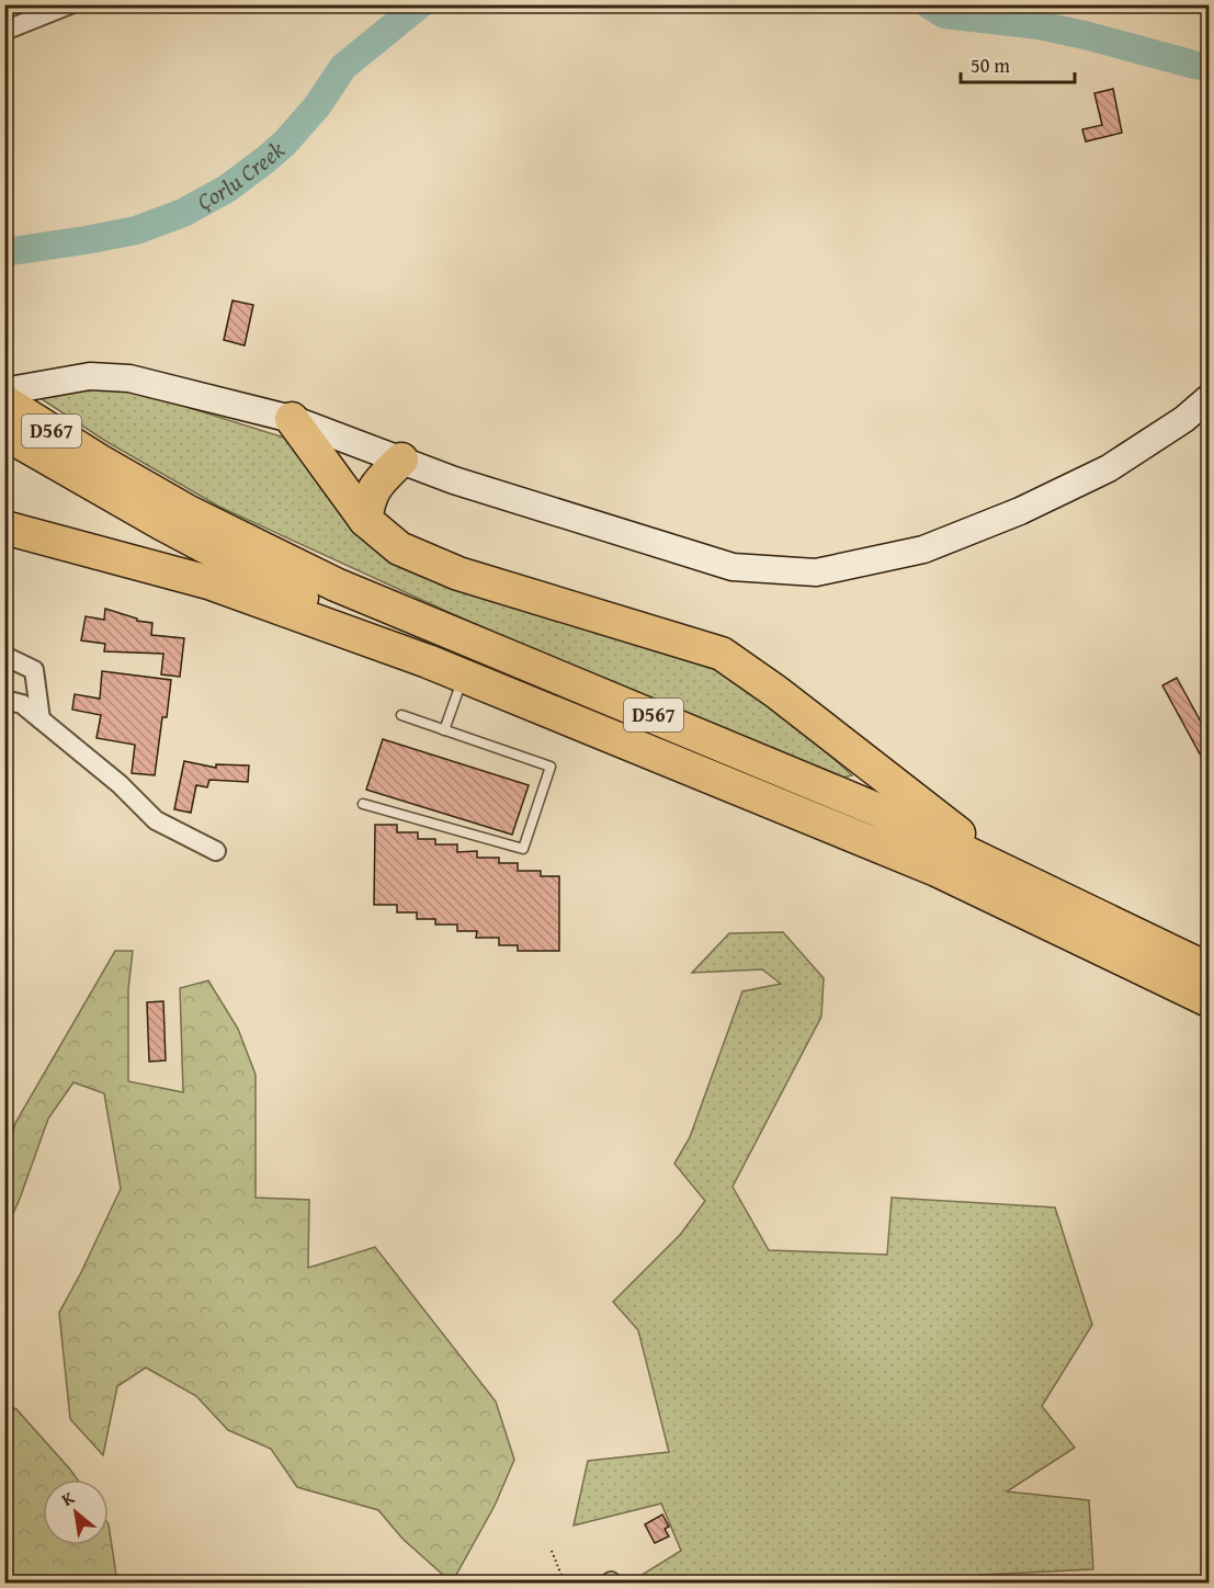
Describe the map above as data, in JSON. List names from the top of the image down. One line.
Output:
{"streets":{"highway":["D567"]},"water":["Çorlu Creek"],"scale_bar":"50 m","north":"top left"}
